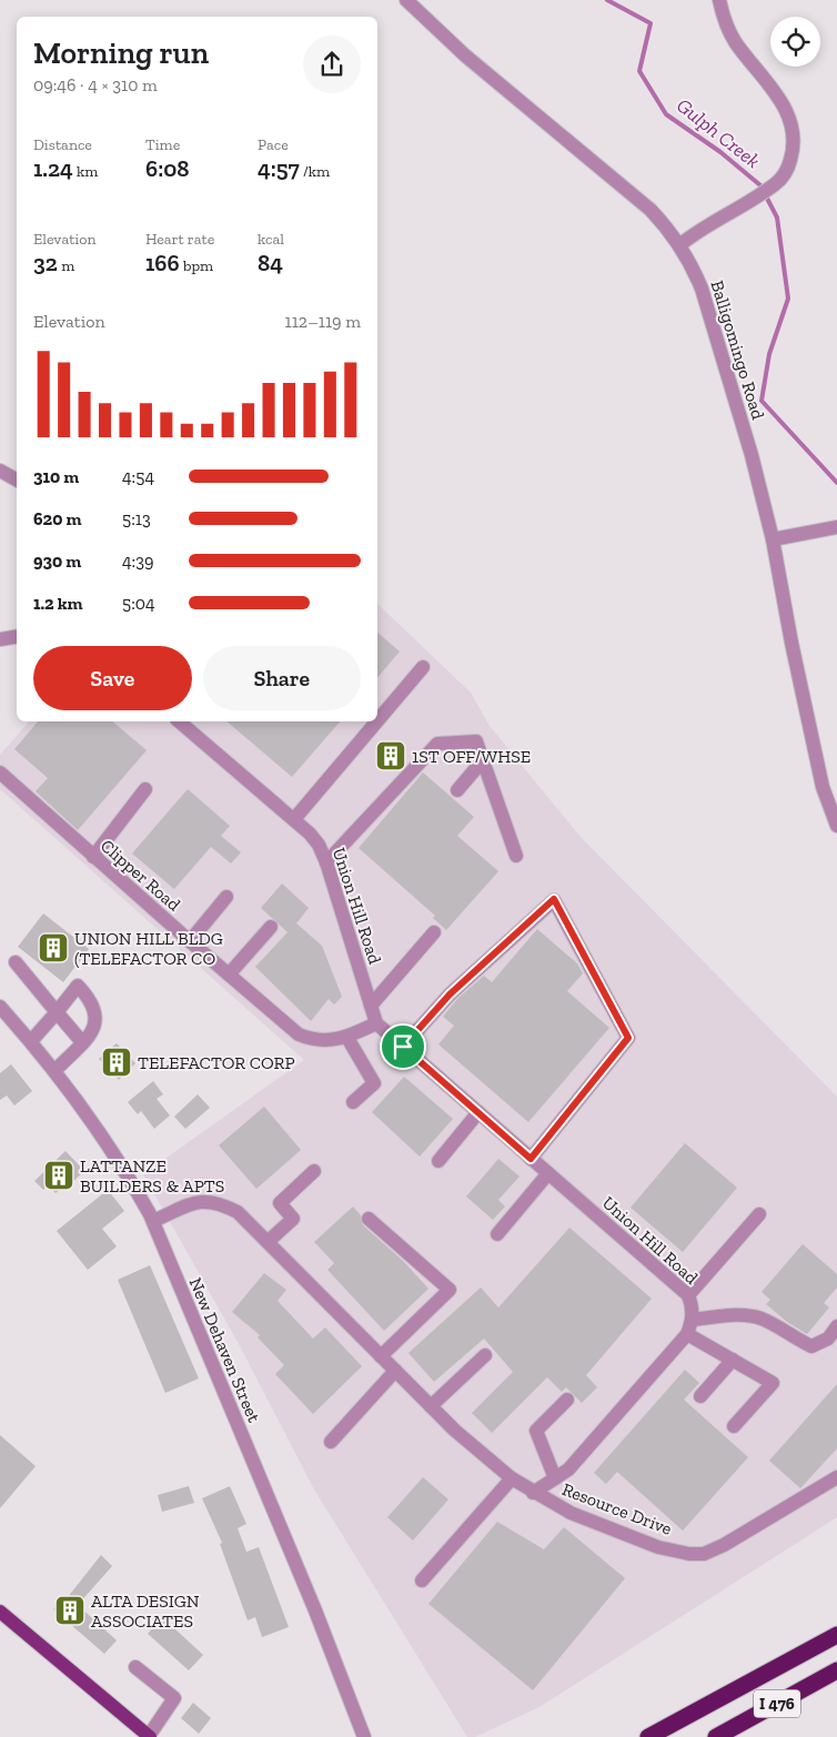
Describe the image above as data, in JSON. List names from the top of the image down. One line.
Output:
{"streets":{"highway":["I 476"],"street":["Balligomingo Road","Clipper Road","Union Hill Road","New Dehaven Street","Resource Drive"]},"crossings":[["Clipper Road","Union Hill Road"]],"water":["Gulph Creek"],"places":{"building":["1ST OFF/WHSE","UNION HILL BLDG (TELEFACTOR CO","TELEFACTOR CORP","LATTANZE BUILDERS & APTS","ALTA DESIGN ASSOCIATES"]},"page":{"heading":["Morning run","09:46 · 4 × 310 m"],"stats":[["Distance","1.24 km"],["Time","6:08"],["Pace","4:57 /km"],["Elevation","32 m"],["Heart rate","166 bpm"],["kcal","84"]],"chart":["Elevation","112–119 m"],"list":[{"name":"310 m","note":"4:54"},{"name":"620 m","note":"5:13"},{"name":"930 m","note":"4:39"},{"name":"1.2 km","note":"5:04"}],"buttons":["Save","Share"]}}
